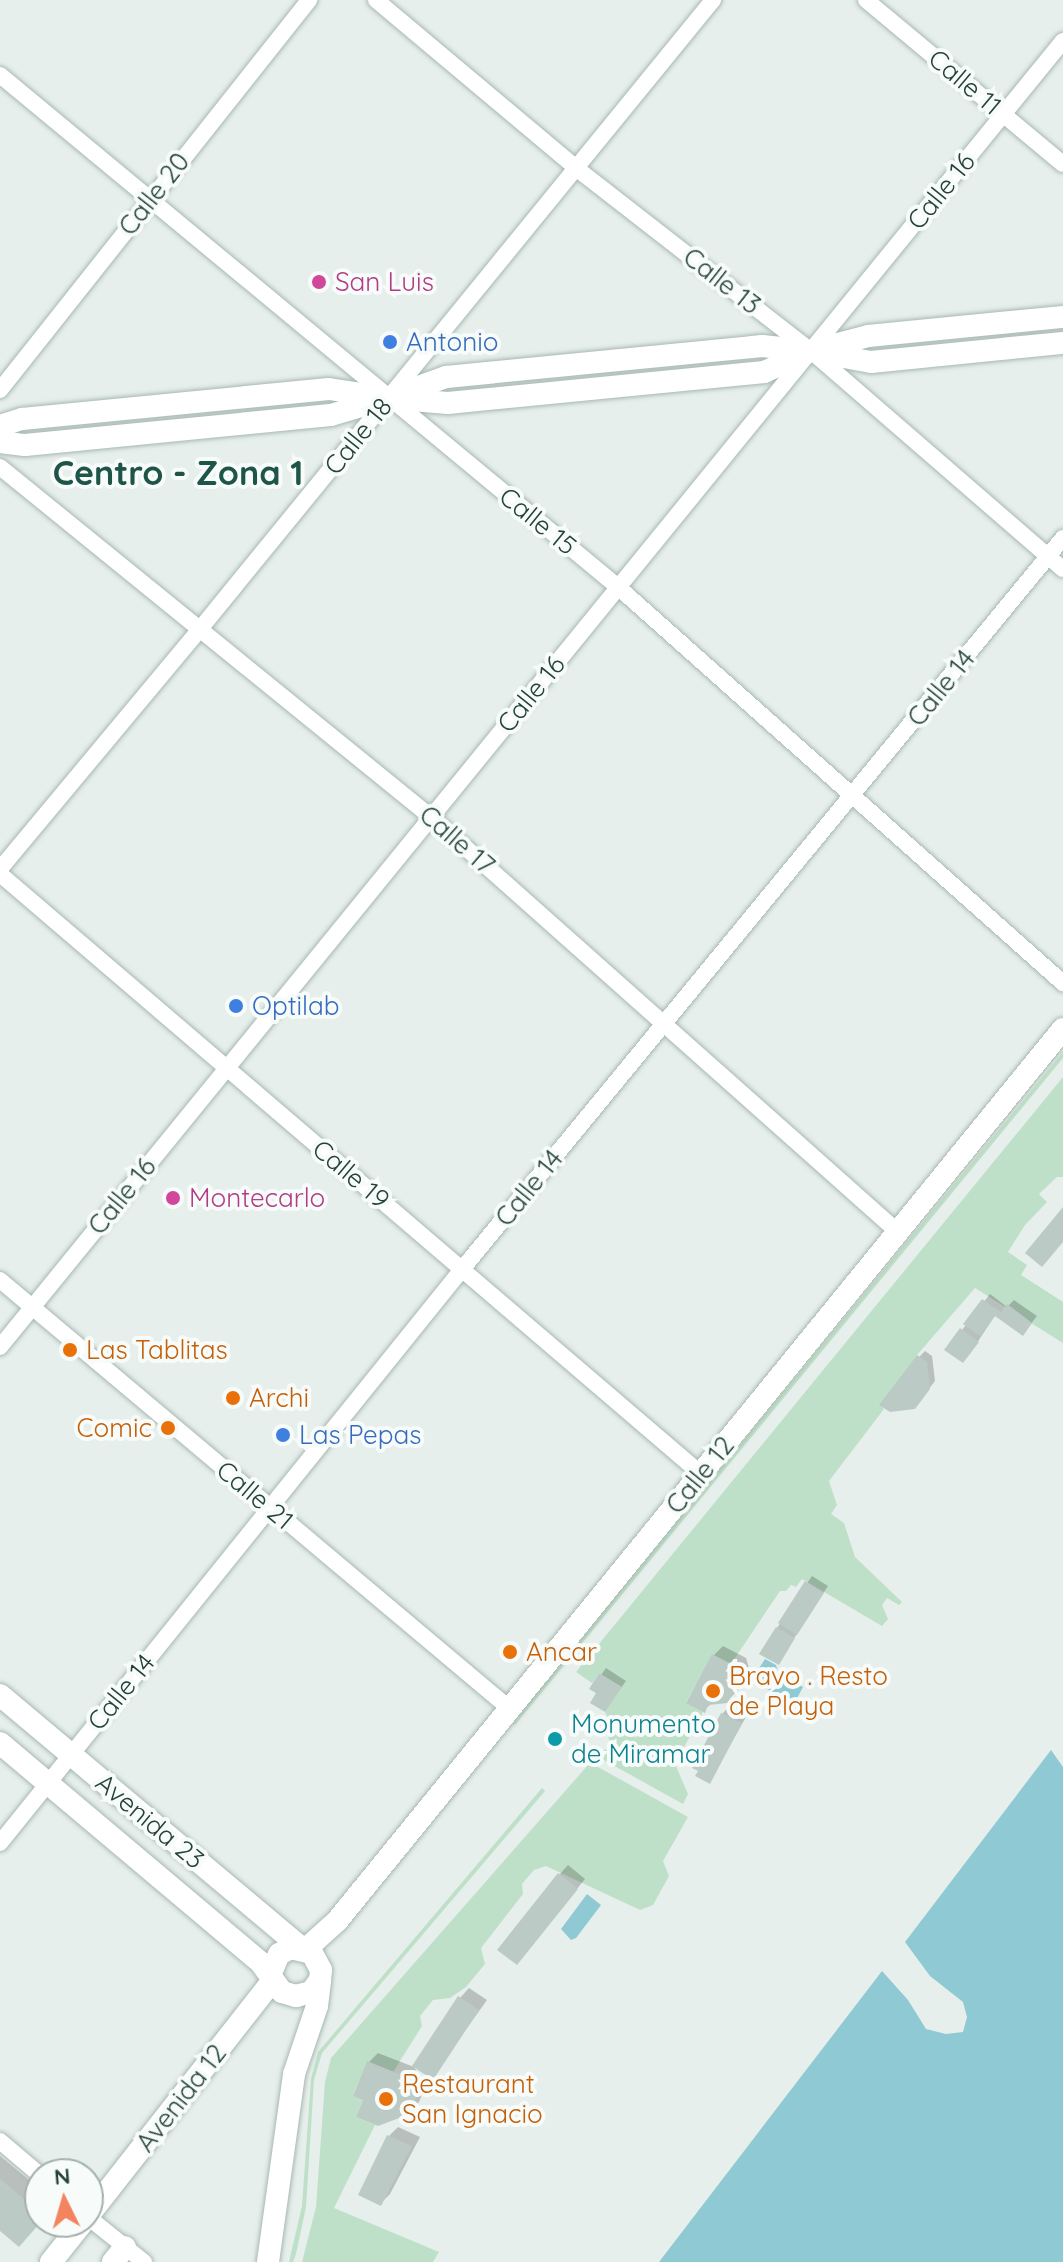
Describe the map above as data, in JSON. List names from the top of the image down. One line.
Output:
{"streets":{"main road":["Calle 12","Avenida 23","Avenida 12"],"street":["Calle 11","Calle 16","Calle 20","Calle 13","Calle 18","Calle 15","Calle 14","Calle 17","Calle 19","Calle 21"]},"crossings":[["Calle 11","Calle 16"],["Calle 16","Calle 13"],["Calle 16","Calle 15"],["Calle 16","Calle 17"],["Calle 16","Calle 19"],["Calle 16","Calle 21"],["Calle 20","Calle 15"],["Calle 13","Calle 18"],["Calle 13","Calle 14"],["Calle 18","Calle 15"],["Calle 18","Calle 17"],["Calle 18","Calle 19"],["Calle 15","Calle 14"],["Calle 14","Calle 17"],["Calle 14","Calle 19"],["Calle 14","Calle 21"],["Calle 14","Avenida 23"],["Calle 17","Calle 12"],["Calle 19","Calle 12"],["Calle 12","Calle 21"],["Calle 12","Avenida 23"],["Calle 12","Avenida 12"],["Avenida 23","Avenida 12"]],"districts":["Centro - Zona 1"],"places":["San Luis","Antonio","Optilab","Montecarlo","Las Tablitas","Archi","Comic","Las Pepas","Ancar","Bravo . Resto de Playa","Monumento de Miramar","Restaurant San Ignacio"],"north":"top"}
